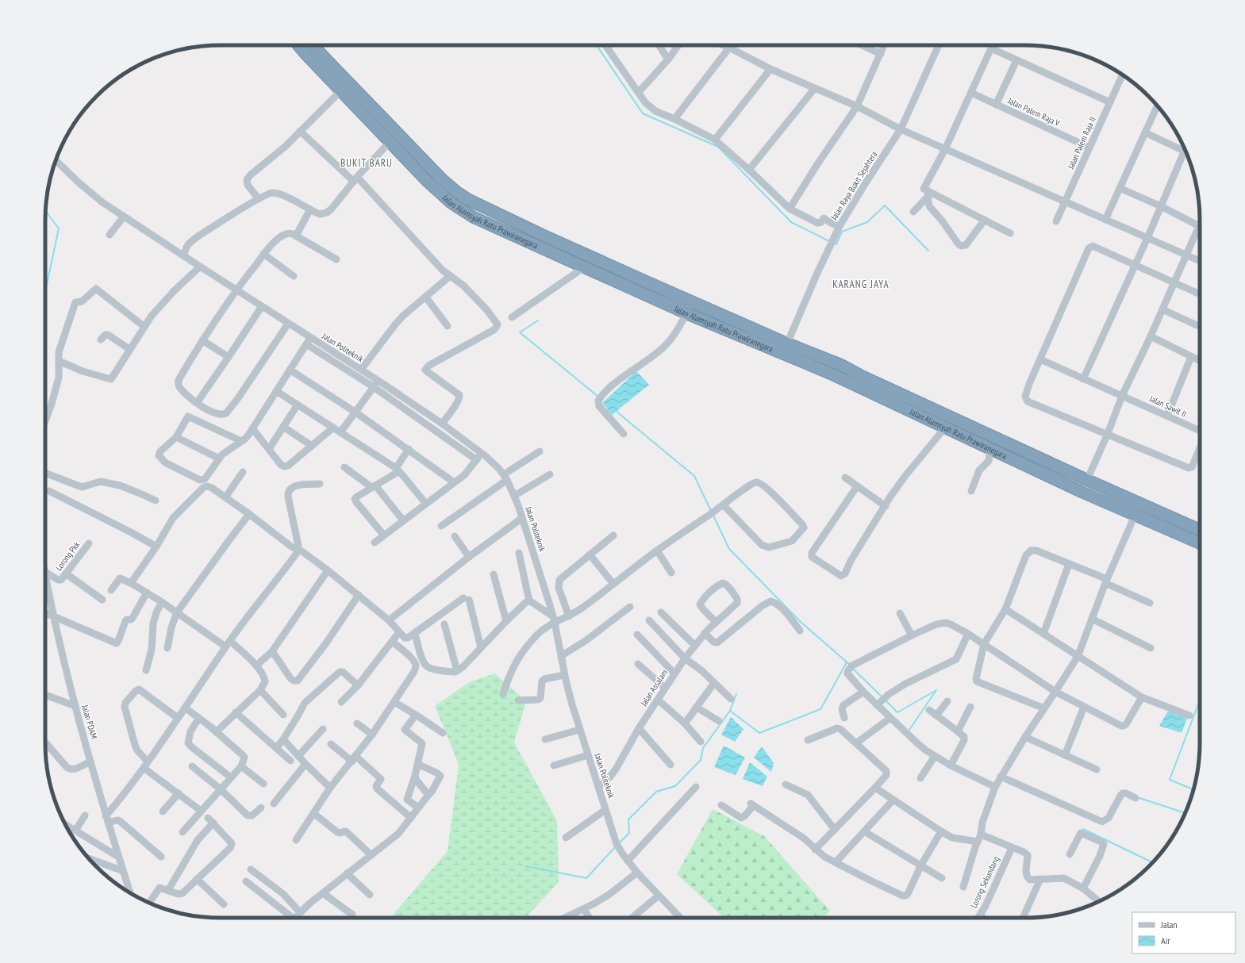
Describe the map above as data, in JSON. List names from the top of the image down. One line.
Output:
{"streets":{"highway":["Jalan Alamsyah Ratu Prawiranegara"],"street":["Jalan Palem Raja V","Jalan Palem Raja II","Jalan Raya Bukit Sejahtera","Jalan Politeknik","Jalan Sawit II","Lorong Pkk","Jalan Assalam","Jalan PDAM","Lorong Sekundang"]},"crossings":[["Jalan Palem Raja V","Jalan Palem Raja II"],["Jalan Raya Bukit Sejahtera","Jalan Alamsyah Ratu Prawiranegara"],["Jalan Politeknik","Jalan Assalam"]],"districts":["BUKIT BARU","KARANG JAYA"],"legend":["Jalan","Air"]}
